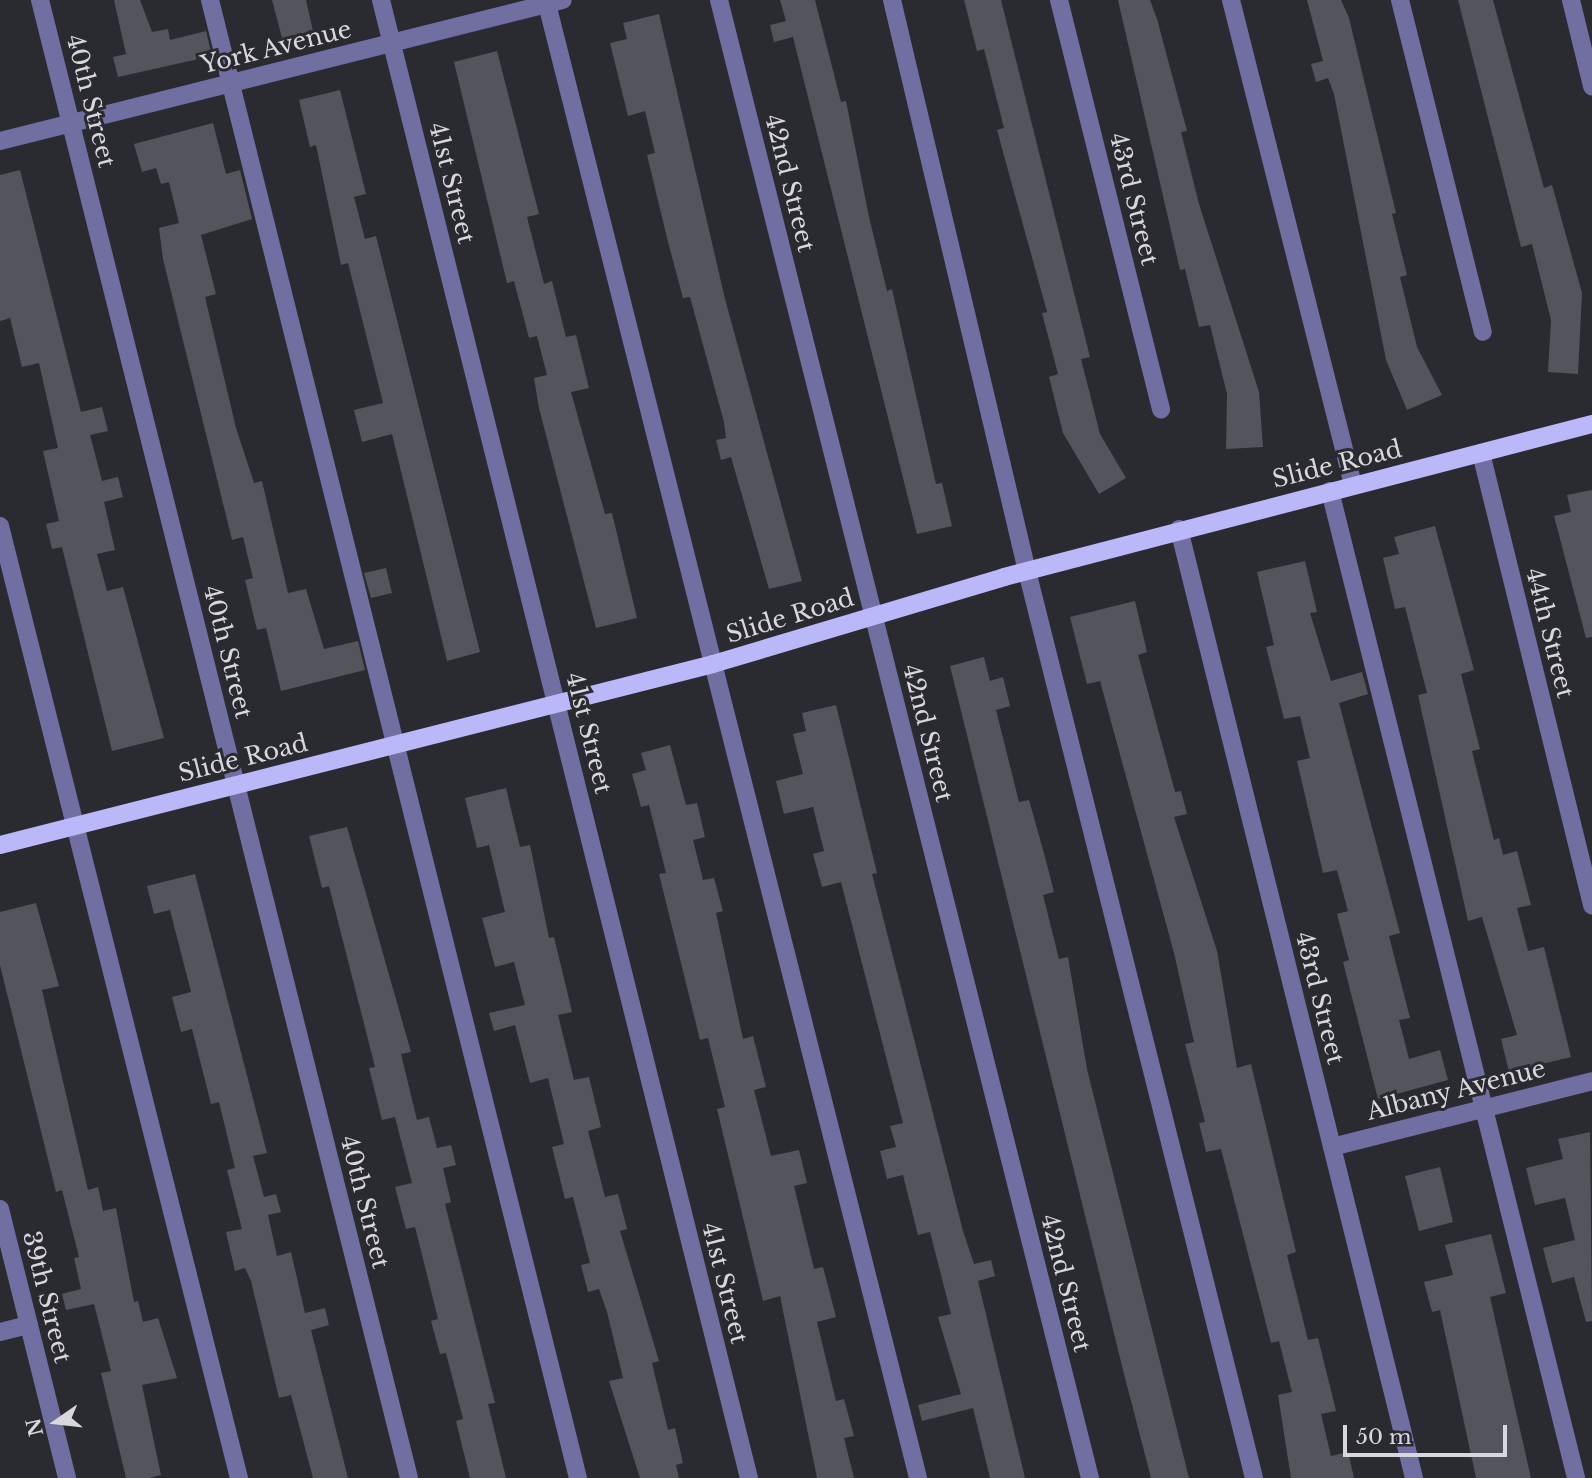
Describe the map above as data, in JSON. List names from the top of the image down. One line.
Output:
{"streets":{"main road":["Slide Road"],"street":["York Avenue","40th Street","41st Street","42nd Street","43rd Street","44th Street","Albany Avenue","39th Street"]},"crossings":[["York Avenue","40th Street"],["York Avenue","41st Street"],["40th Street","Slide Road"],["41st Street","Slide Road"],["42nd Street","Slide Road"],["43rd Street","Slide Road"],["43rd Street","Albany Avenue"],["Slide Road","44th Street"]],"scale_bar":"50 m","north":"left"}
